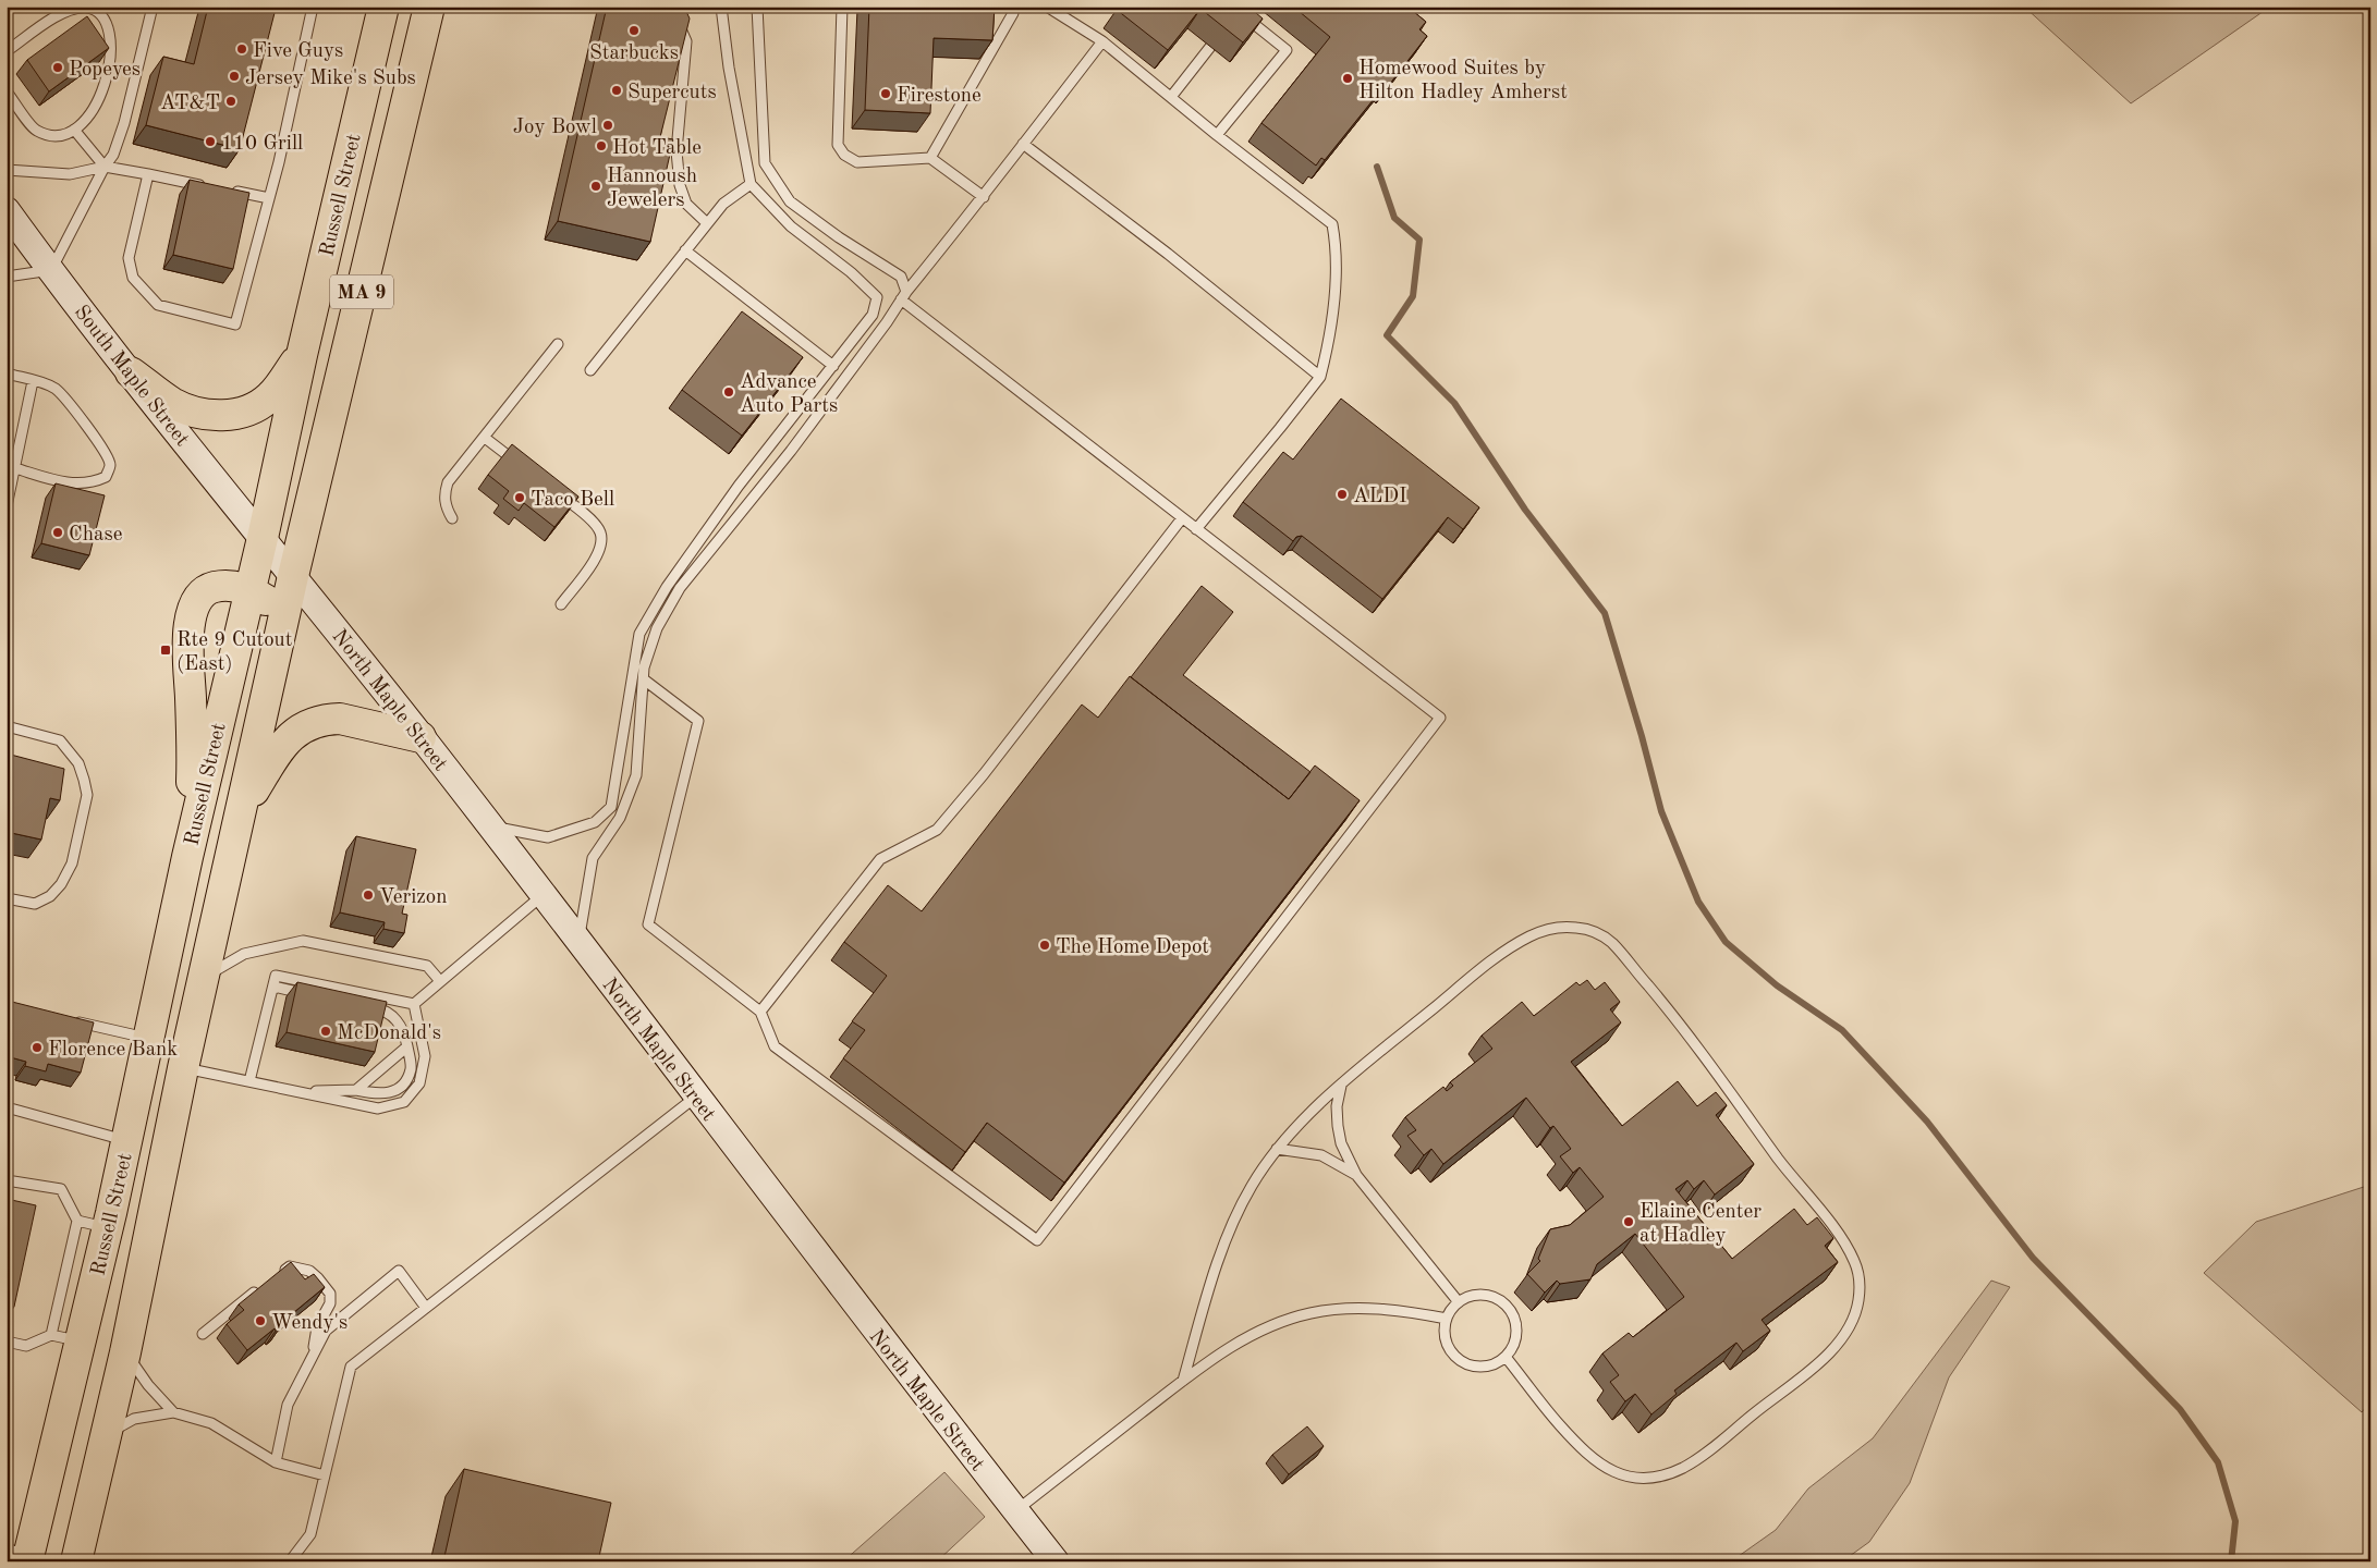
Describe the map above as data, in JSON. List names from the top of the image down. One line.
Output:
{"streets":{"highway":["Russell Street","MA 9"],"main road":["South Maple Street","North Maple Street"]},"crossings":[["Russell Street","South Maple Street"],["Russell Street","North Maple Street"],["South Maple Street","North Maple Street"]],"places":{"other":["Starbucks","Five Guys","Popeyes","Jersey Mike's Subs","Homewood Suites by Hilton Hadley Amherst","Supercuts","Firestone","AT&T","Joy Bowl","110 Grill","Hot Table","Hannoush Jewelers","Advance Auto Parts","ALDI","Taco Bell","Chase","Verizon","The Home Depot","McDonald's","Florence Bank","Elaine Center at Hadley","Wendy's"],"transit":["Rte 9 Cutout (East)"]}}
